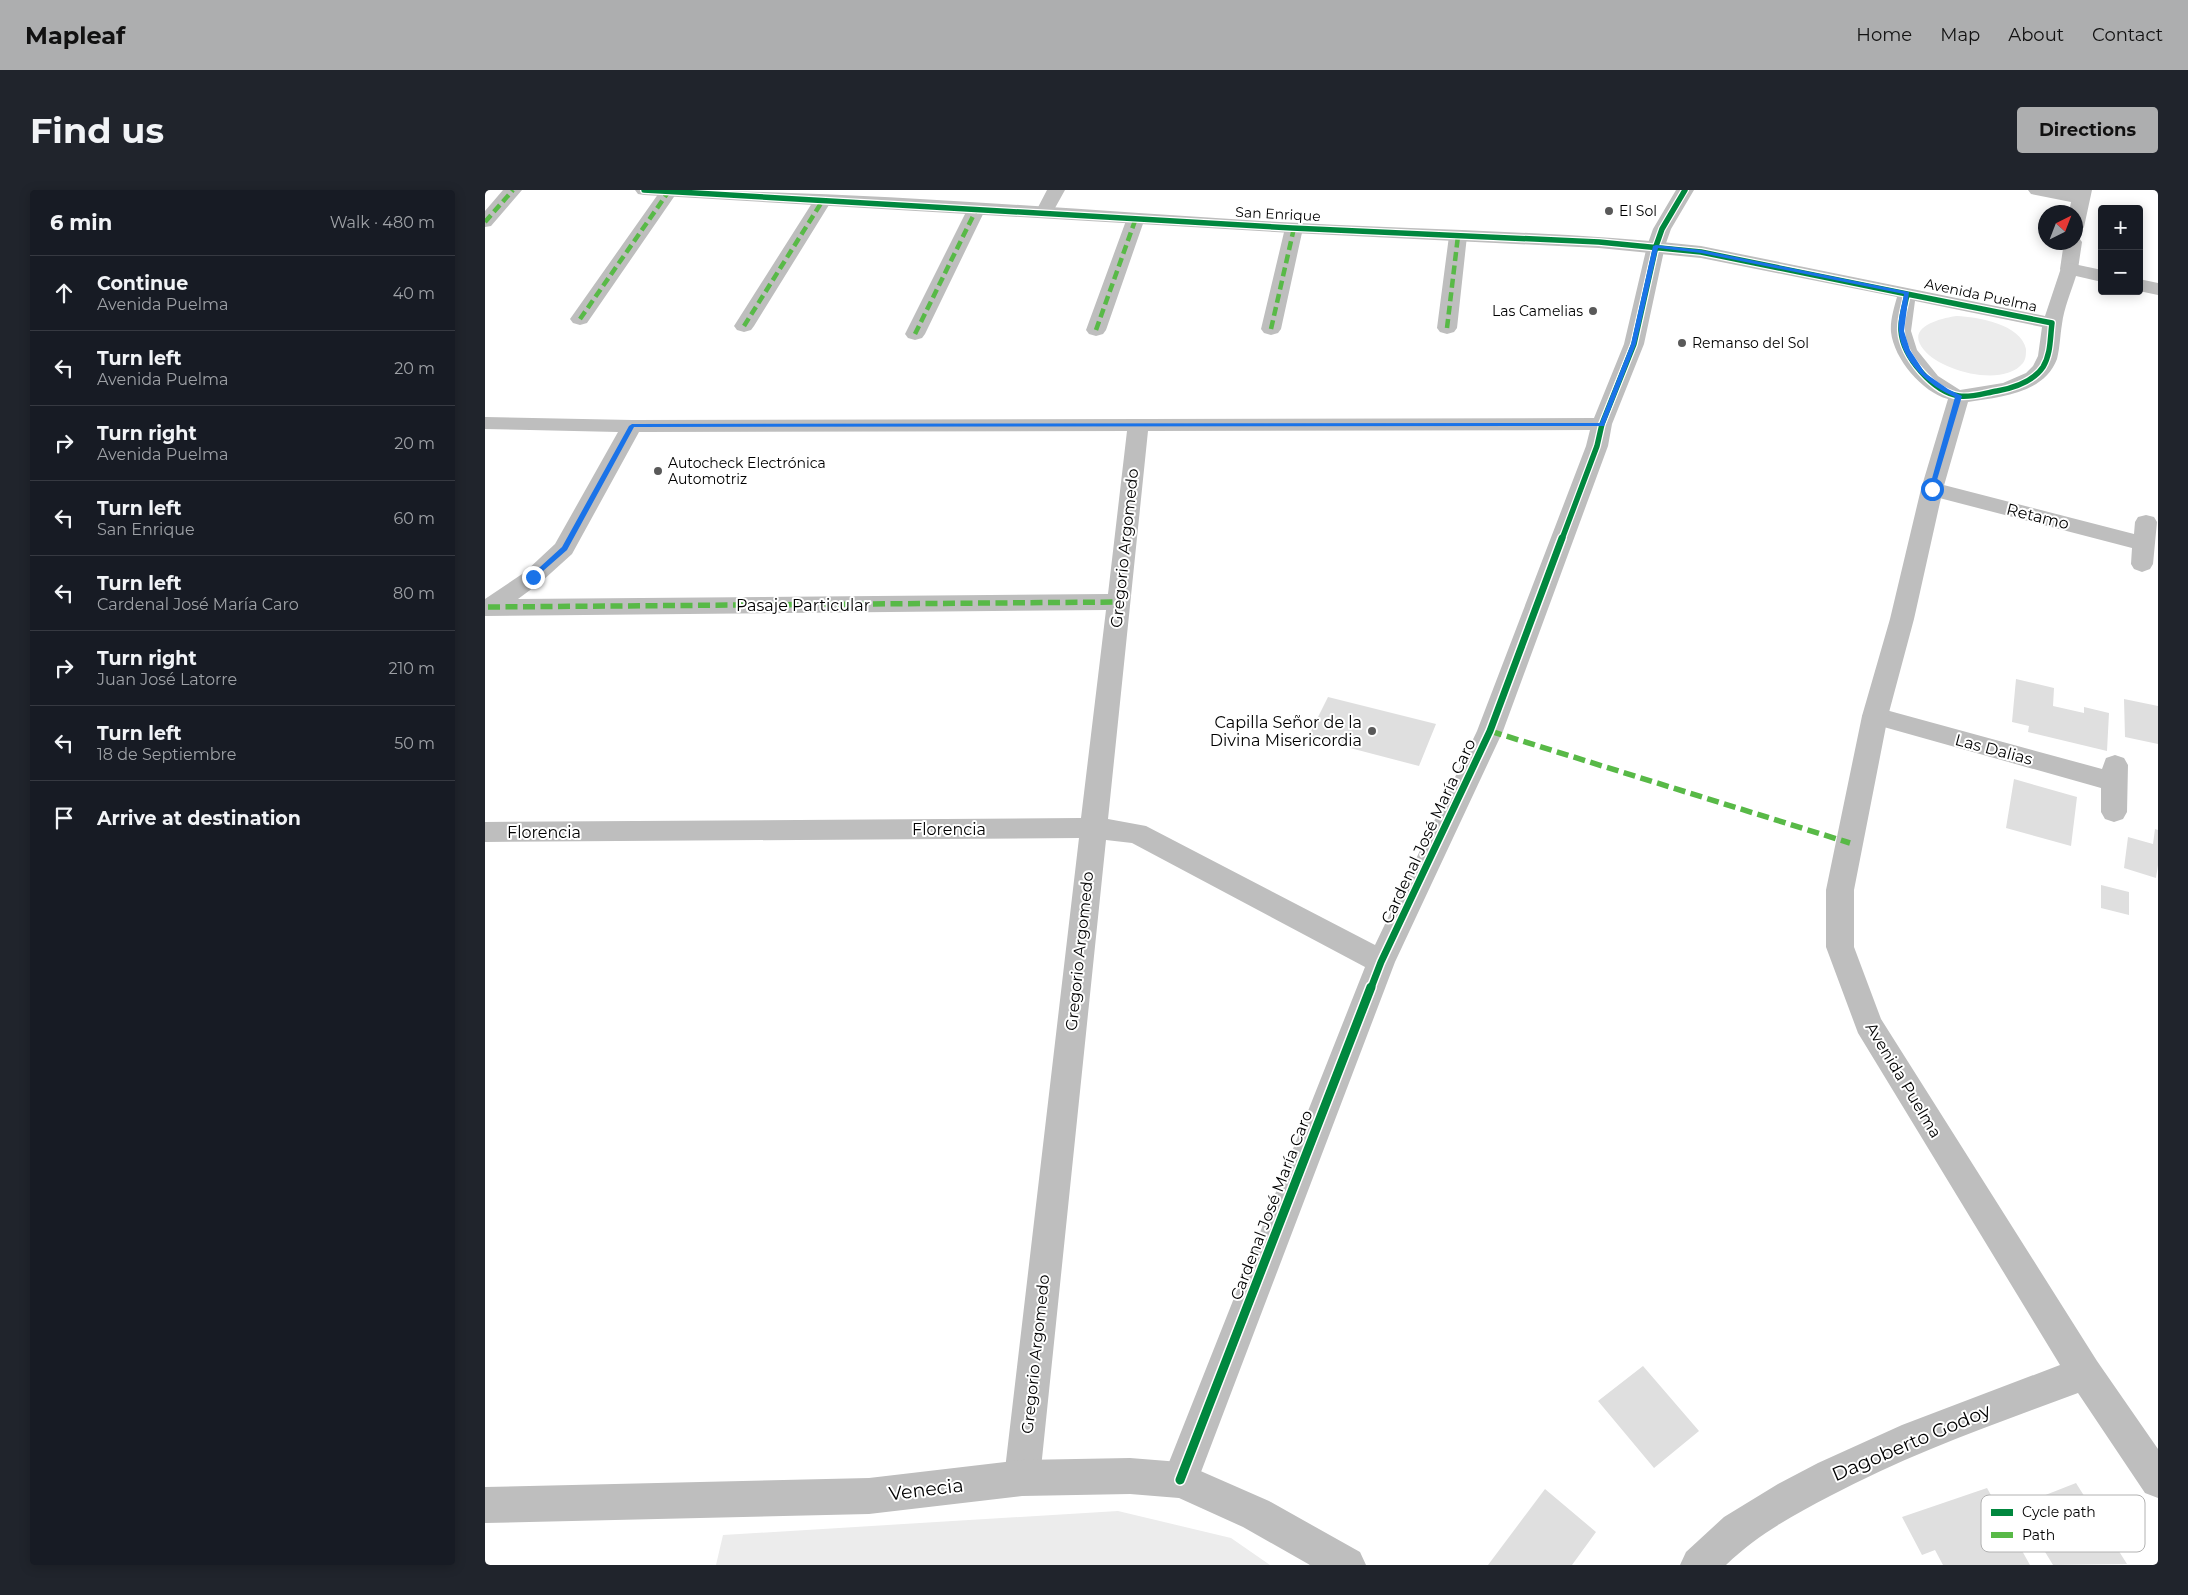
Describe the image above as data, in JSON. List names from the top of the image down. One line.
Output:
{"streets":{"street":["San Enrique","Avenida Puelma","Retamo","Gregorio Argomedo","Pasaje Particular","Las Dalias","Florencia","Cardenal José María Caro","Dagoberto Godoy","Venecia"]},"crossings":[["San Enrique","Avenida Puelma"],["San Enrique","Cardenal José María Caro"],["Avenida Puelma","Retamo"],["Avenida Puelma","Las Dalias"],["Avenida Puelma","Dagoberto Godoy"],["Gregorio Argomedo","Pasaje Particular"],["Gregorio Argomedo","Florencia"],["Gregorio Argomedo","Venecia"],["Florencia","Cardenal José María Caro"],["Cardenal José María Caro","Venecia"]],"places":["El Sol","Las Camelias","Remanso del Sol","Autocheck Electrónica Automotriz","Capilla Señor de la Divina Misericordia"],"legend":["Cycle path","Path"],"north":"top right","page":{"header":"Mapleaf","nav":["Home","Map","About","Contact"],"buttons":"Directions","title":"Find us","heading":["6 min","Walk · 480 m"],"map_buttons":["+","−"],"list":[["Continue","Avenida Puelma","40 m"],["Turn left","Avenida Puelma","20 m"],["Turn right","Avenida Puelma","20 m"],["Turn left","San Enrique","60 m"],["Turn left","Cardenal José María Caro","80 m"],["Turn right","Juan José Latorre","210 m"],["Turn left","18 de Septiembre","50 m"],"Arrive at destination"]}}
